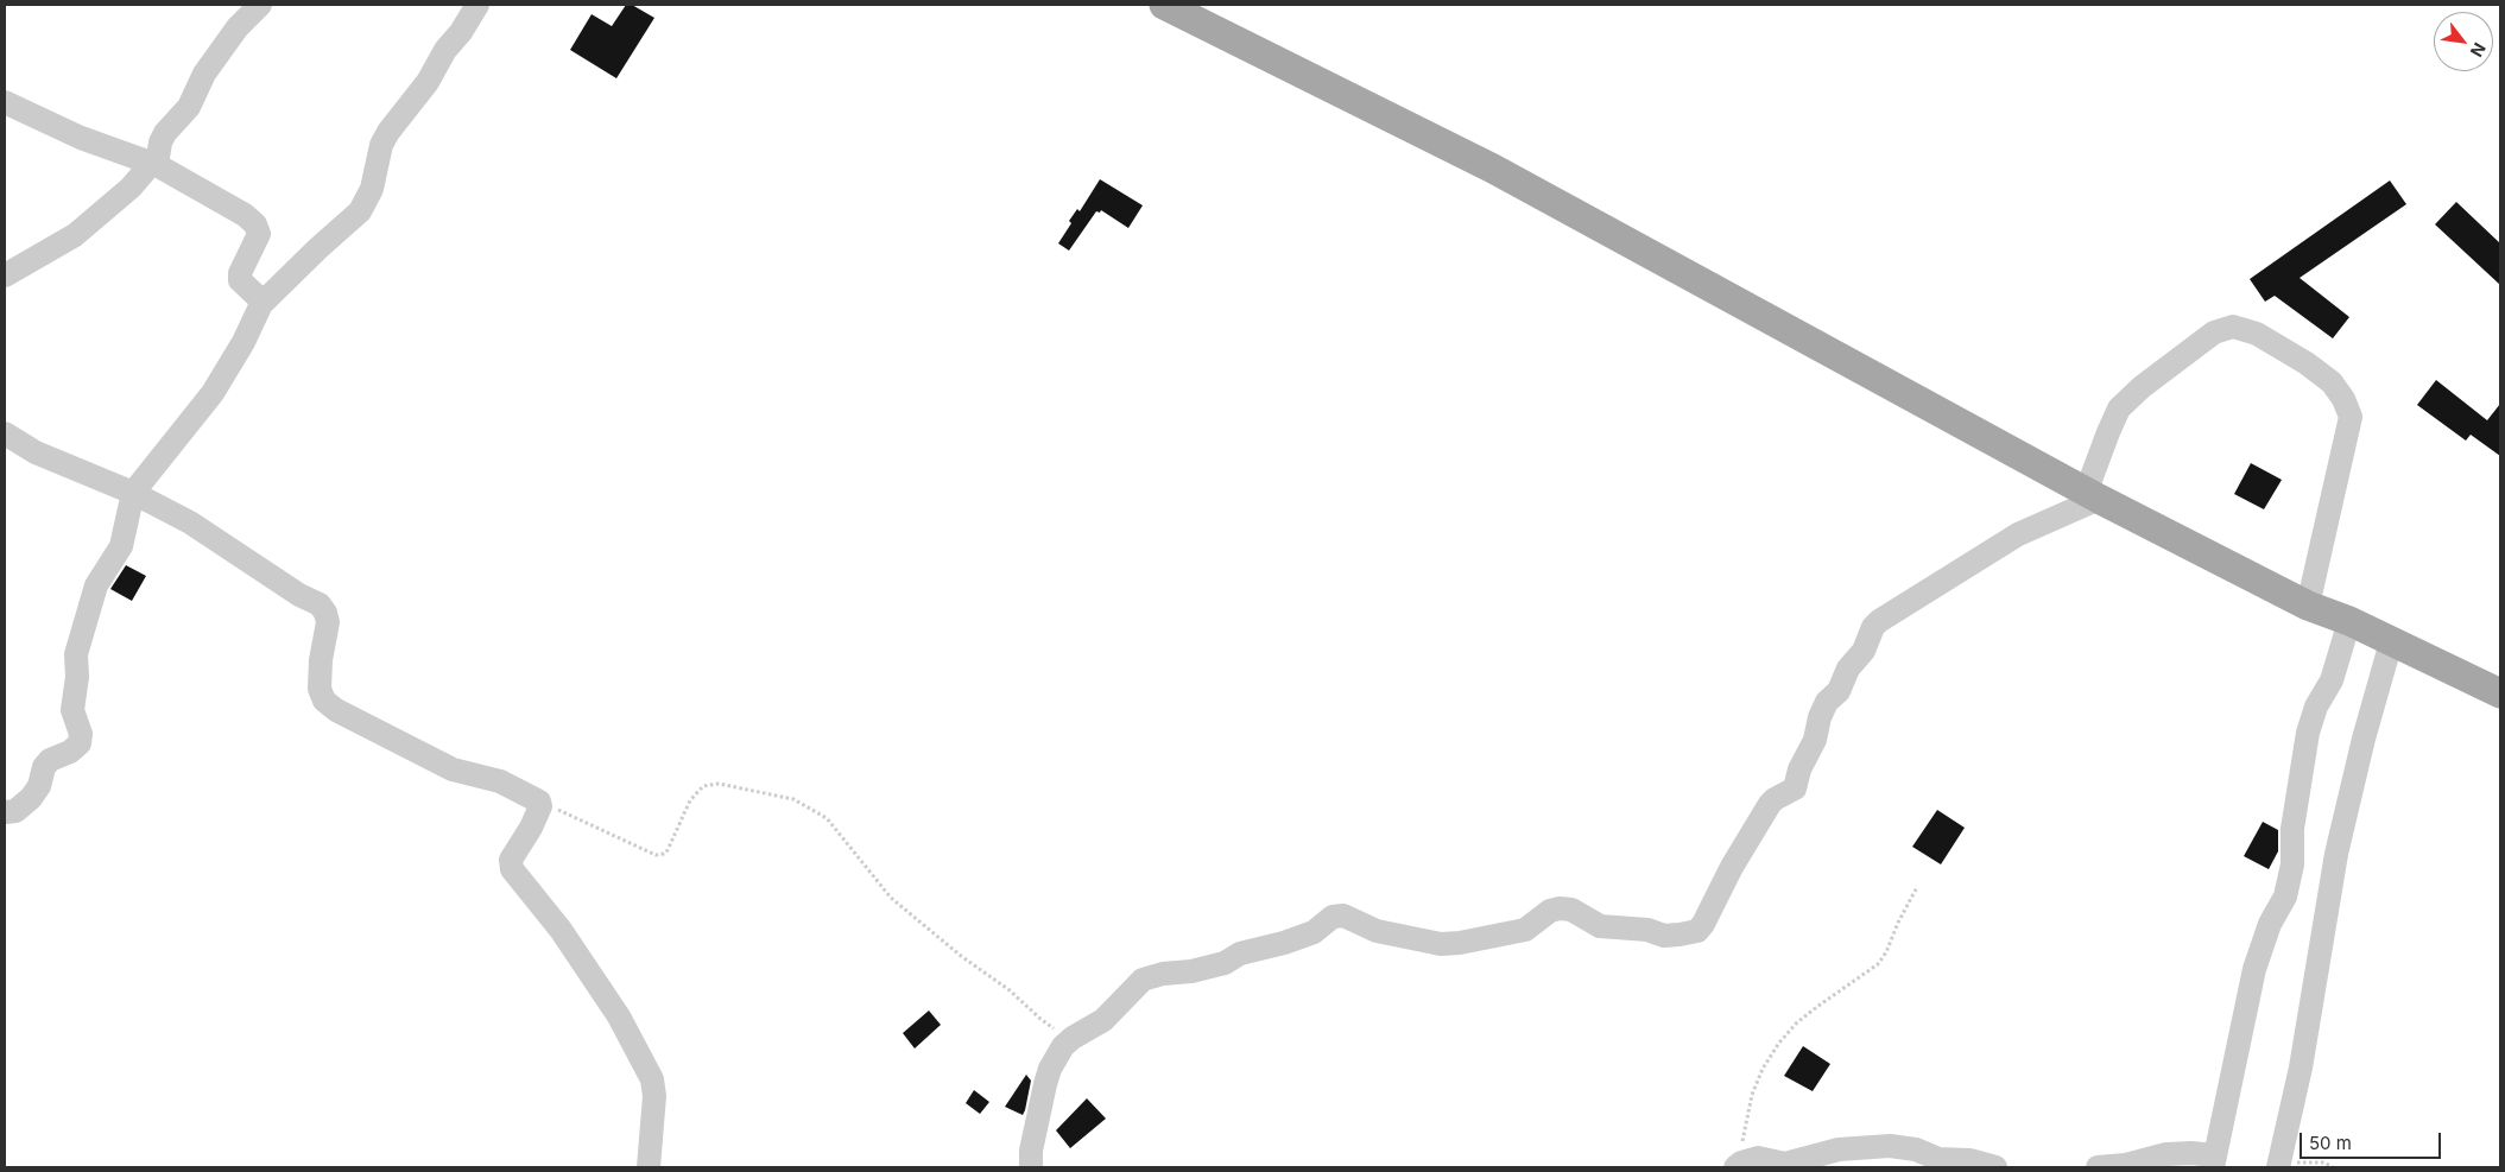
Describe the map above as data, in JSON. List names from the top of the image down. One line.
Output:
{"scale_bar":"50 m","north":"bottom right"}
